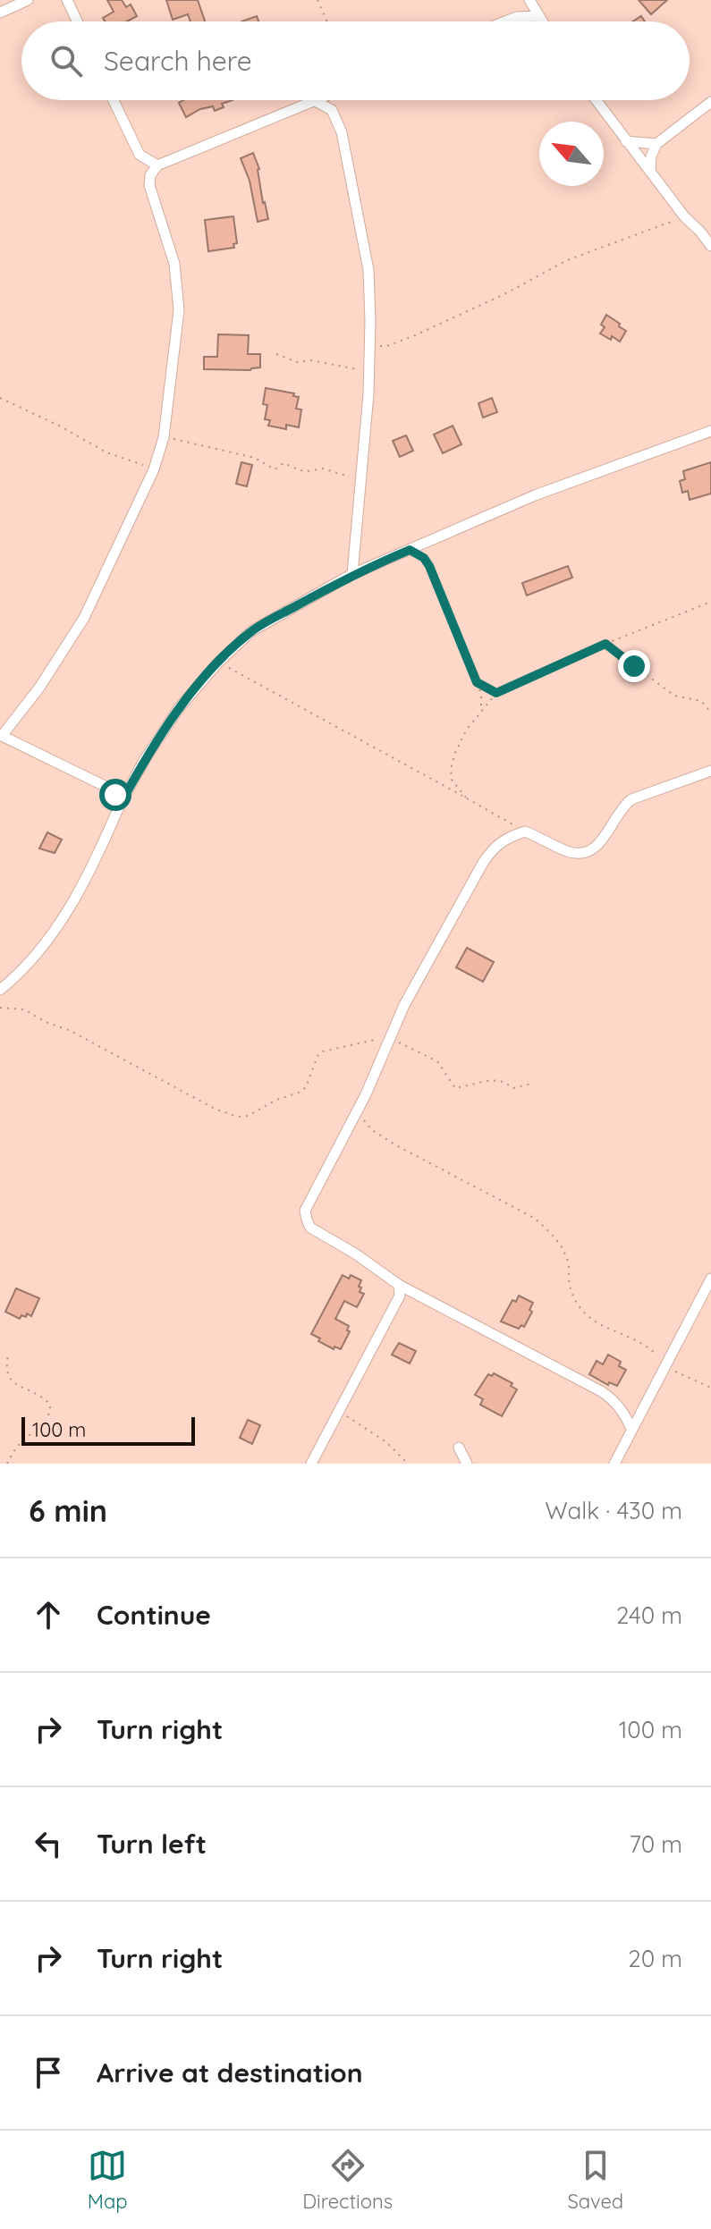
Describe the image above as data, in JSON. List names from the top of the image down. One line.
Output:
{"scale_bar":"100 m","north":"top left","page":{"search":"Search here","scale":"100 m","heading":["6 min","Walk · 430 m"],"list":[["Continue","240 m"],["Turn right","100 m"],["Turn left","70 m"],["Turn right","20 m"],"Arrive at destination"],"nav":["Map","Directions","Saved"]}}
